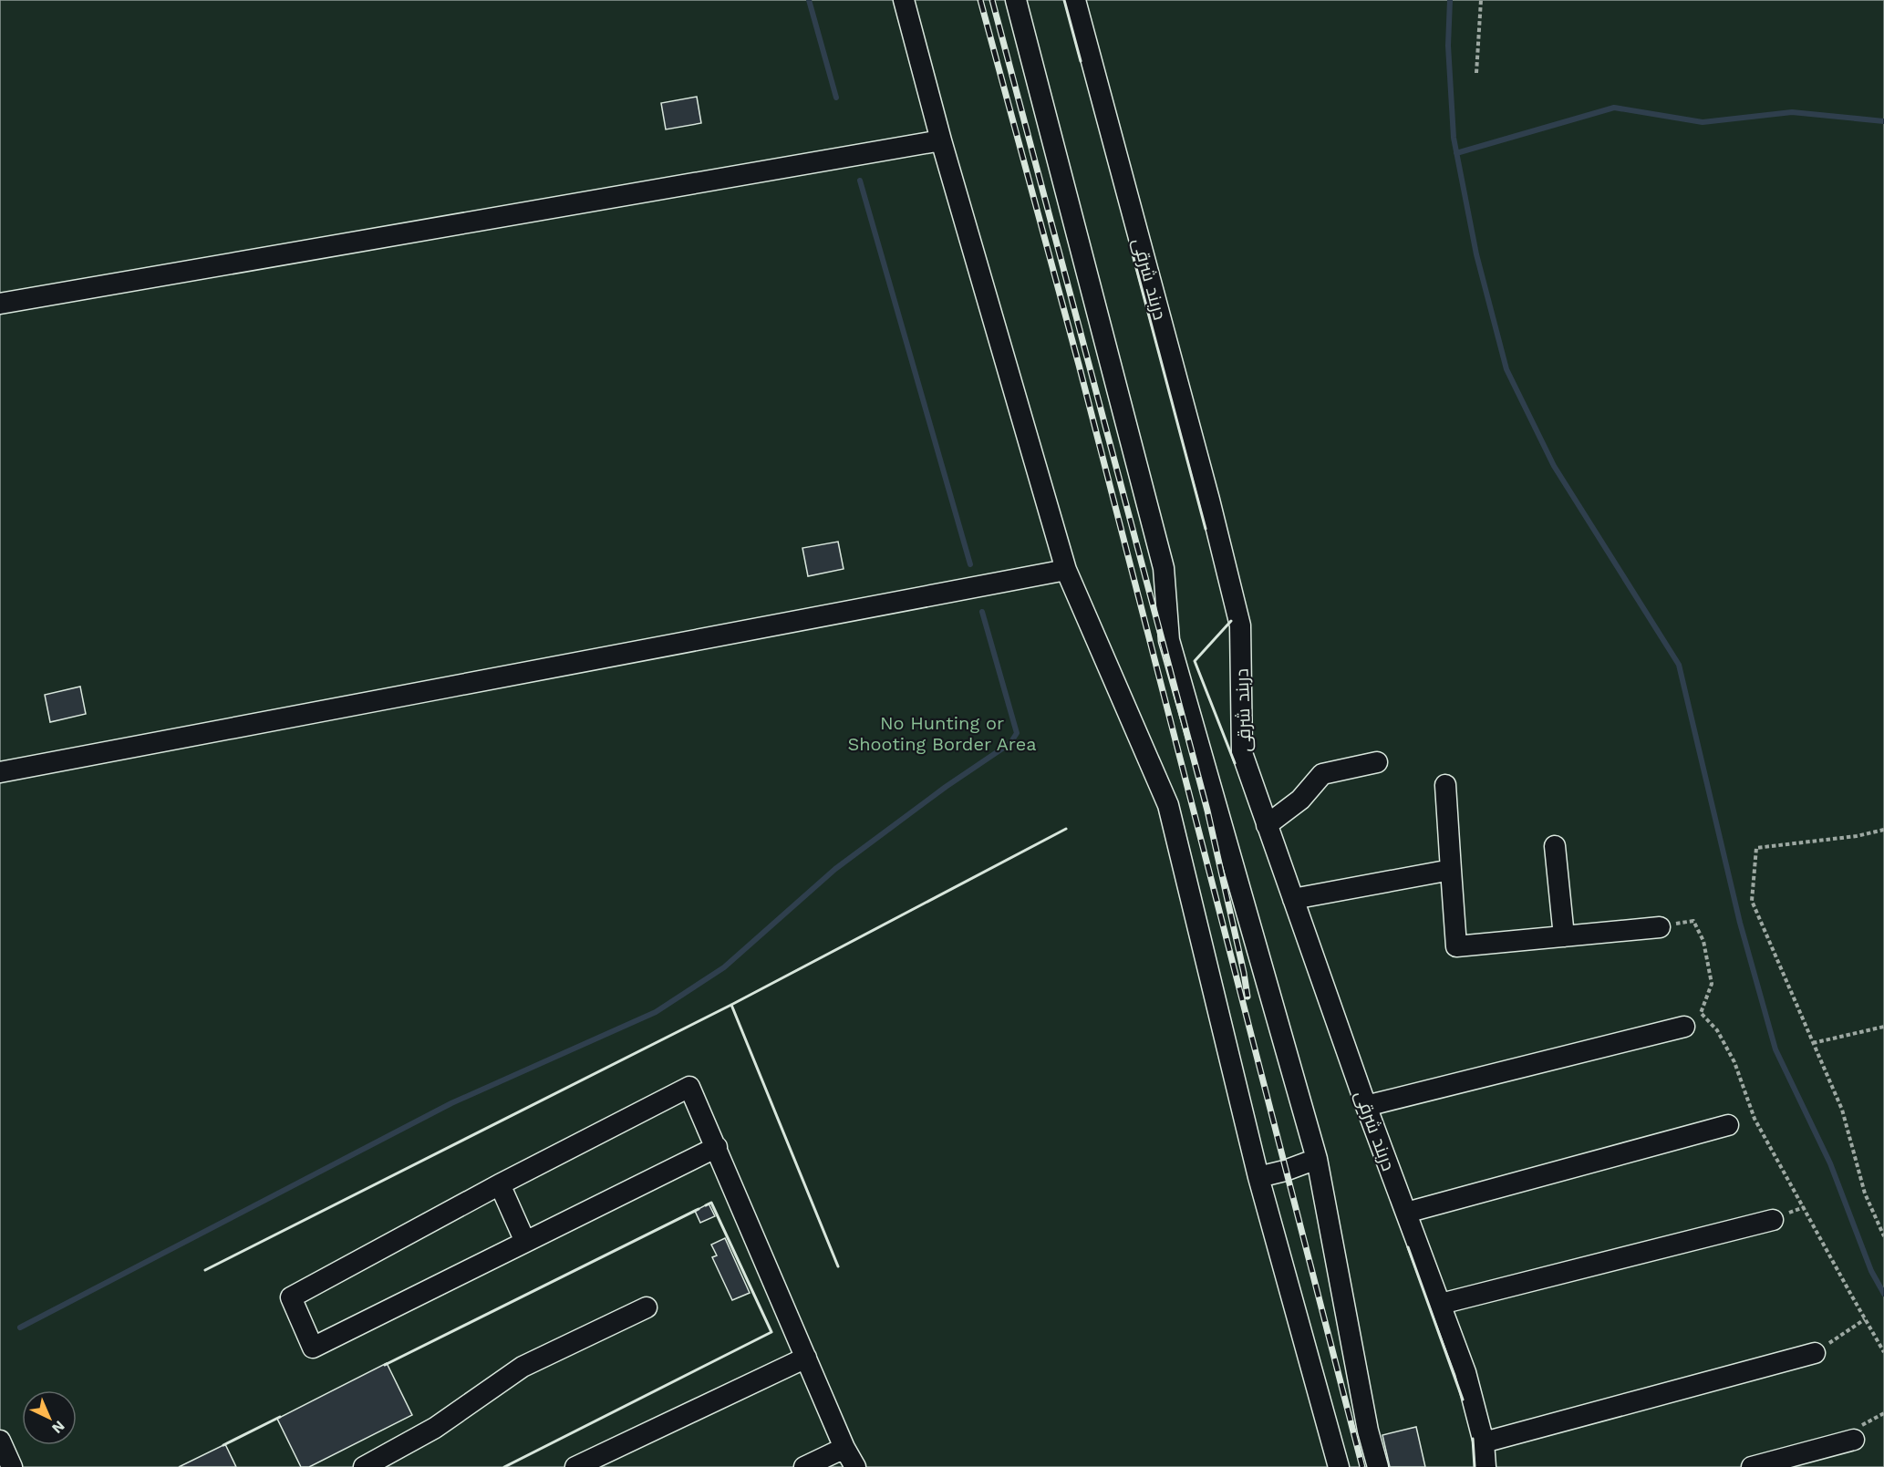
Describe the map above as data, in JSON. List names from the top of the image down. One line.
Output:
{"streets":{"street":["دربند شرقی"]},"parks":["No Hunting or Shooting Border Area"],"north":"bottom right"}
